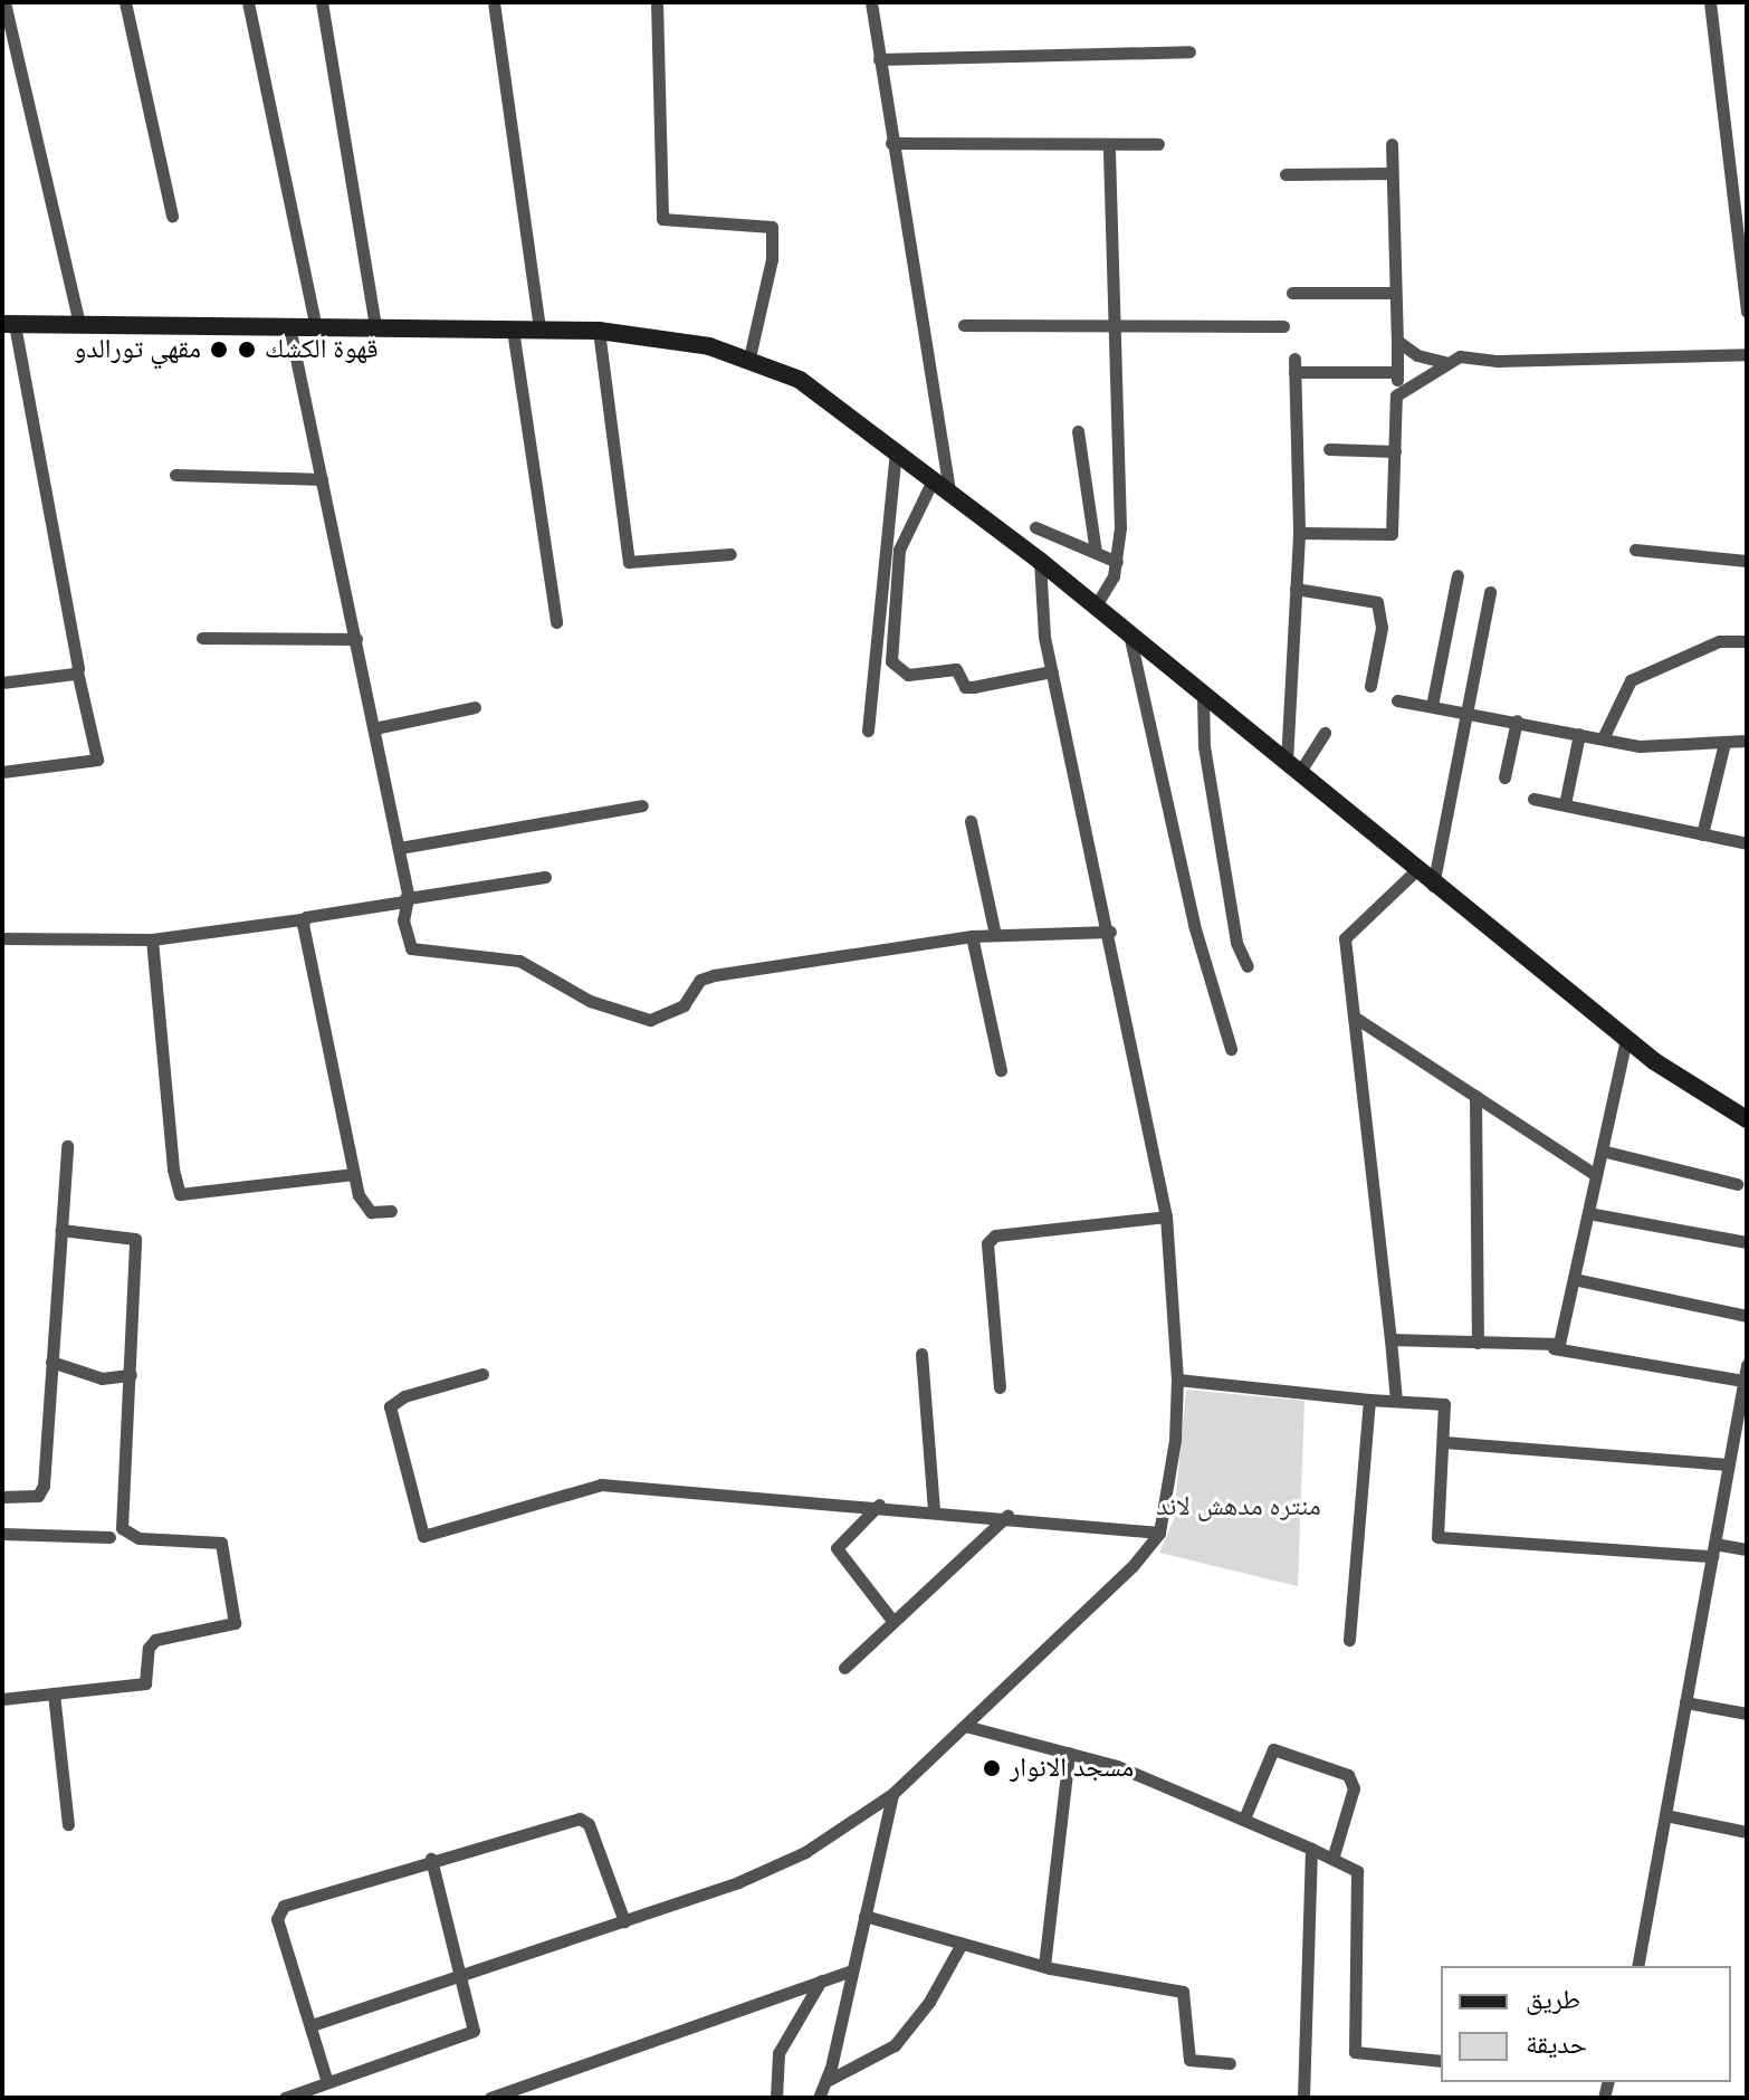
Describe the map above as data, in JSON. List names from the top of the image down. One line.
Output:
{"parks":["منتره مدهش لاند"],"places":["مقهي تورالدو","قهوة الكشك","مسجد الانوار"],"legend":["طريق","حديقة"]}
